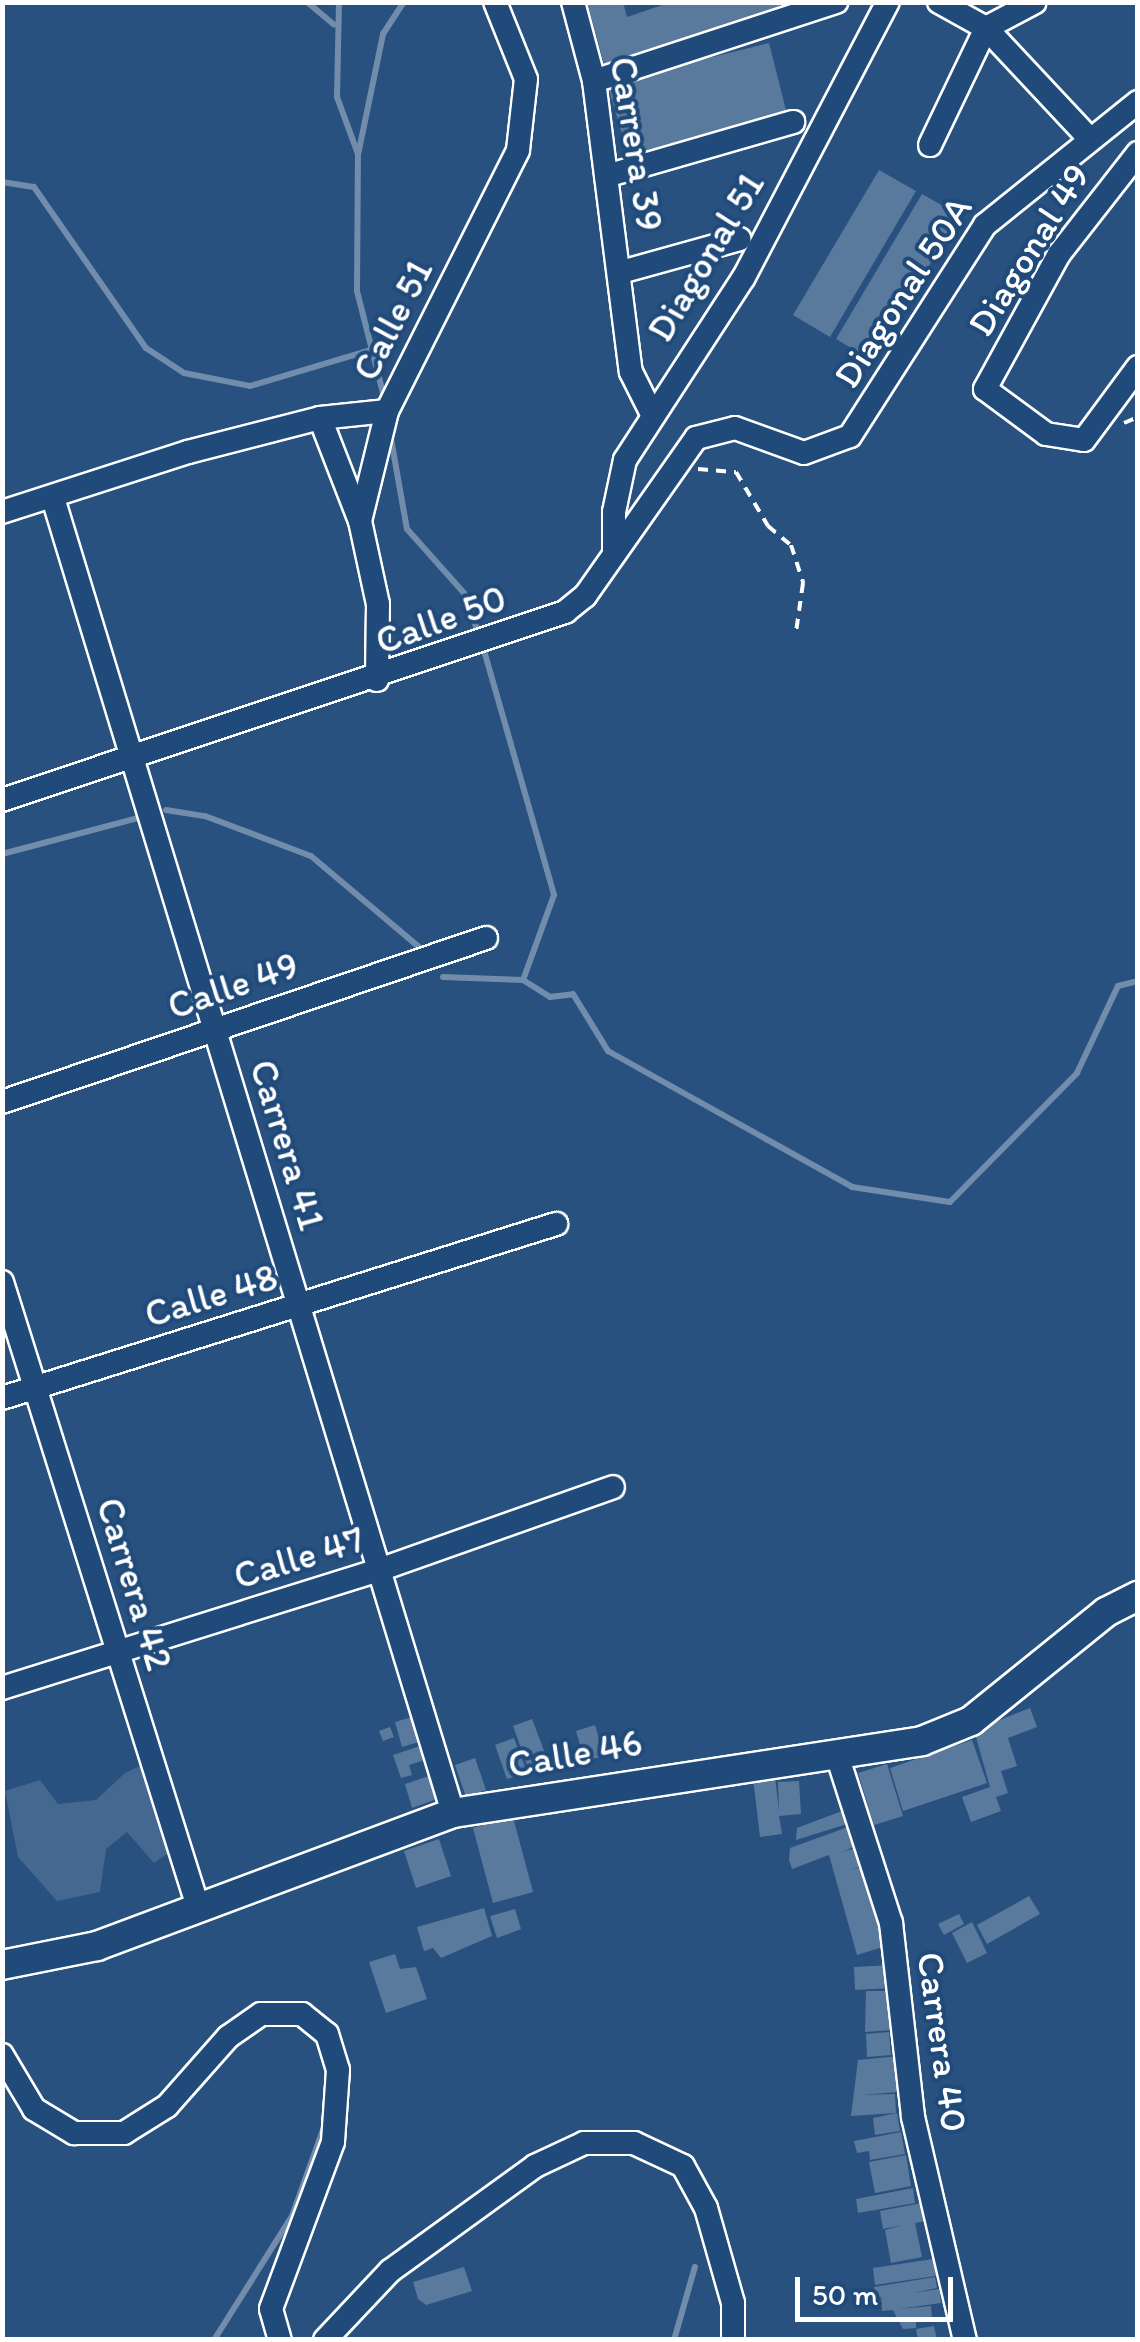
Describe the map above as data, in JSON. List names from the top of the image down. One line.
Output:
{"streets":{"street":["Carrera 39","Diagonal 49","Diagonal 51","Diagonal 50A","Calle 51","Calle 50","Calle 49","Carrera 41","Calle 48","Calle 47","Carrera 42","Calle 46","Carrera 40"]},"crossings":[["Carrera 39","Diagonal 51"],["Diagonal 51","Calle 50"],["Diagonal 50A","Calle 50"],["Calle 51","Carrera 41"],["Calle 50","Carrera 41"],["Calle 49","Carrera 41"],["Carrera 41","Calle 48"],["Carrera 41","Calle 47"],["Carrera 41","Calle 46"],["Calle 48","Carrera 42"],["Calle 47","Carrera 42"],["Carrera 42","Calle 46"],["Calle 46","Carrera 40"]],"scale_bar":"50 m"}
